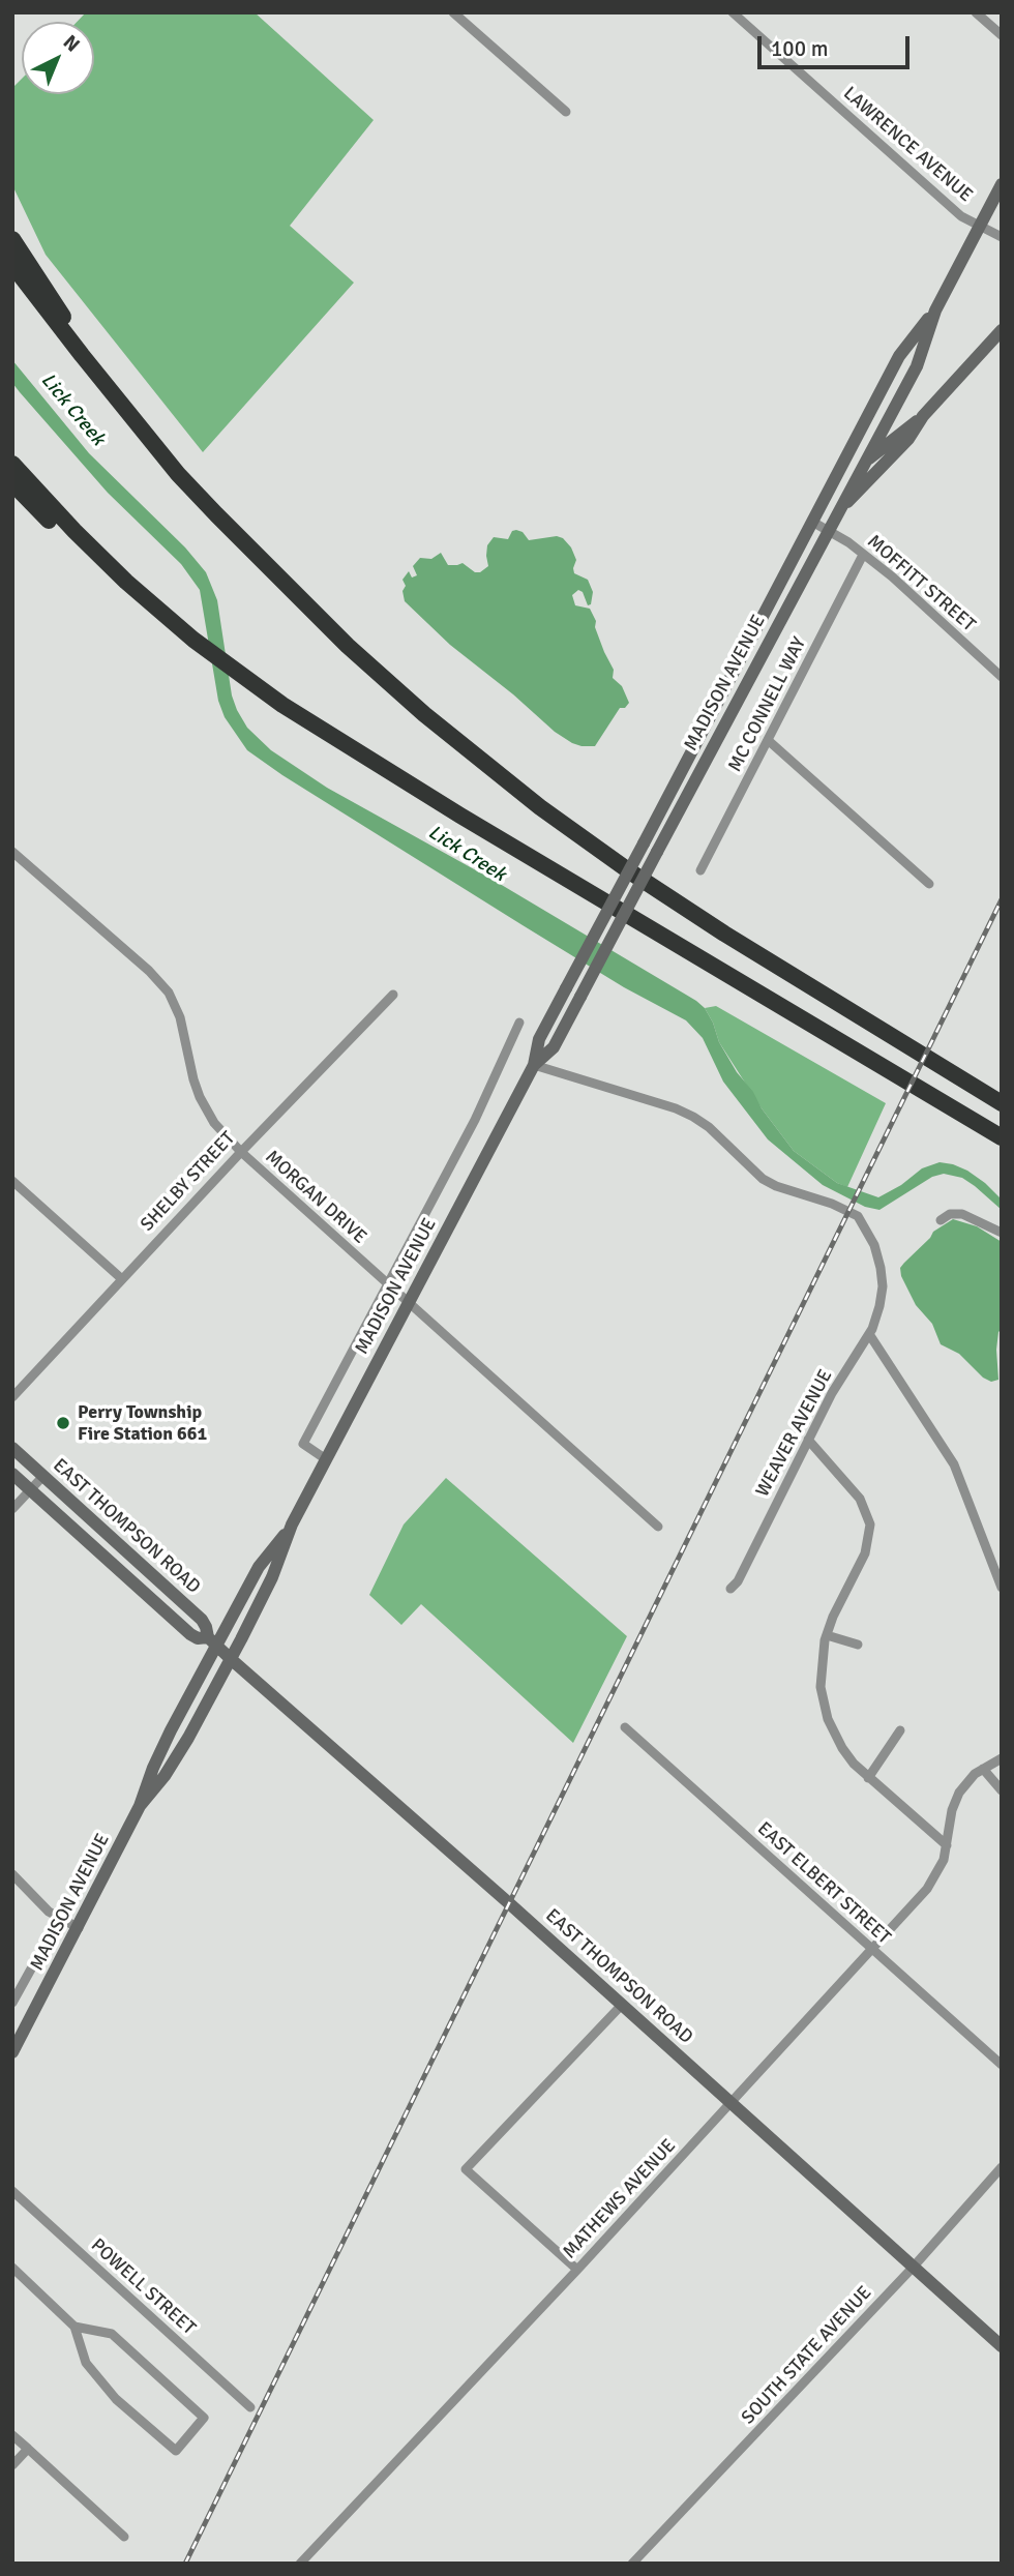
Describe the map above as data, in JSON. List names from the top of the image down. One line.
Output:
{"streets":{"main road":["MADISON AVENUE","EAST THOMPSON ROAD"],"street":["LAWRENCE AVENUE","MOFFITT STREET","MC CONNELL WAY","SHELBY STREET","MORGAN DRIVE","WEAVER AVENUE","EAST ELBERT STREET","MATHEWS AVENUE","POWELL STREET","SOUTH STATE AVENUE"]},"crossings":[["LAWRENCE AVENUE","MADISON AVENUE"],["MOFFITT STREET","MADISON AVENUE"],["MOFFITT STREET","MC CONNELL WAY"],["MADISON AVENUE","MORGAN DRIVE"],["MADISON AVENUE","WEAVER AVENUE"],["MADISON AVENUE","EAST THOMPSON ROAD"],["SHELBY STREET","MORGAN DRIVE"],["EAST THOMPSON ROAD","MATHEWS AVENUE"],["EAST THOMPSON ROAD","SOUTH STATE AVENUE"],["EAST ELBERT STREET","MATHEWS AVENUE"]],"water":["Lick Creek"],"places":["Perry Township Fire Station 661"],"scale_bar":"100 m","north":"top right"}
